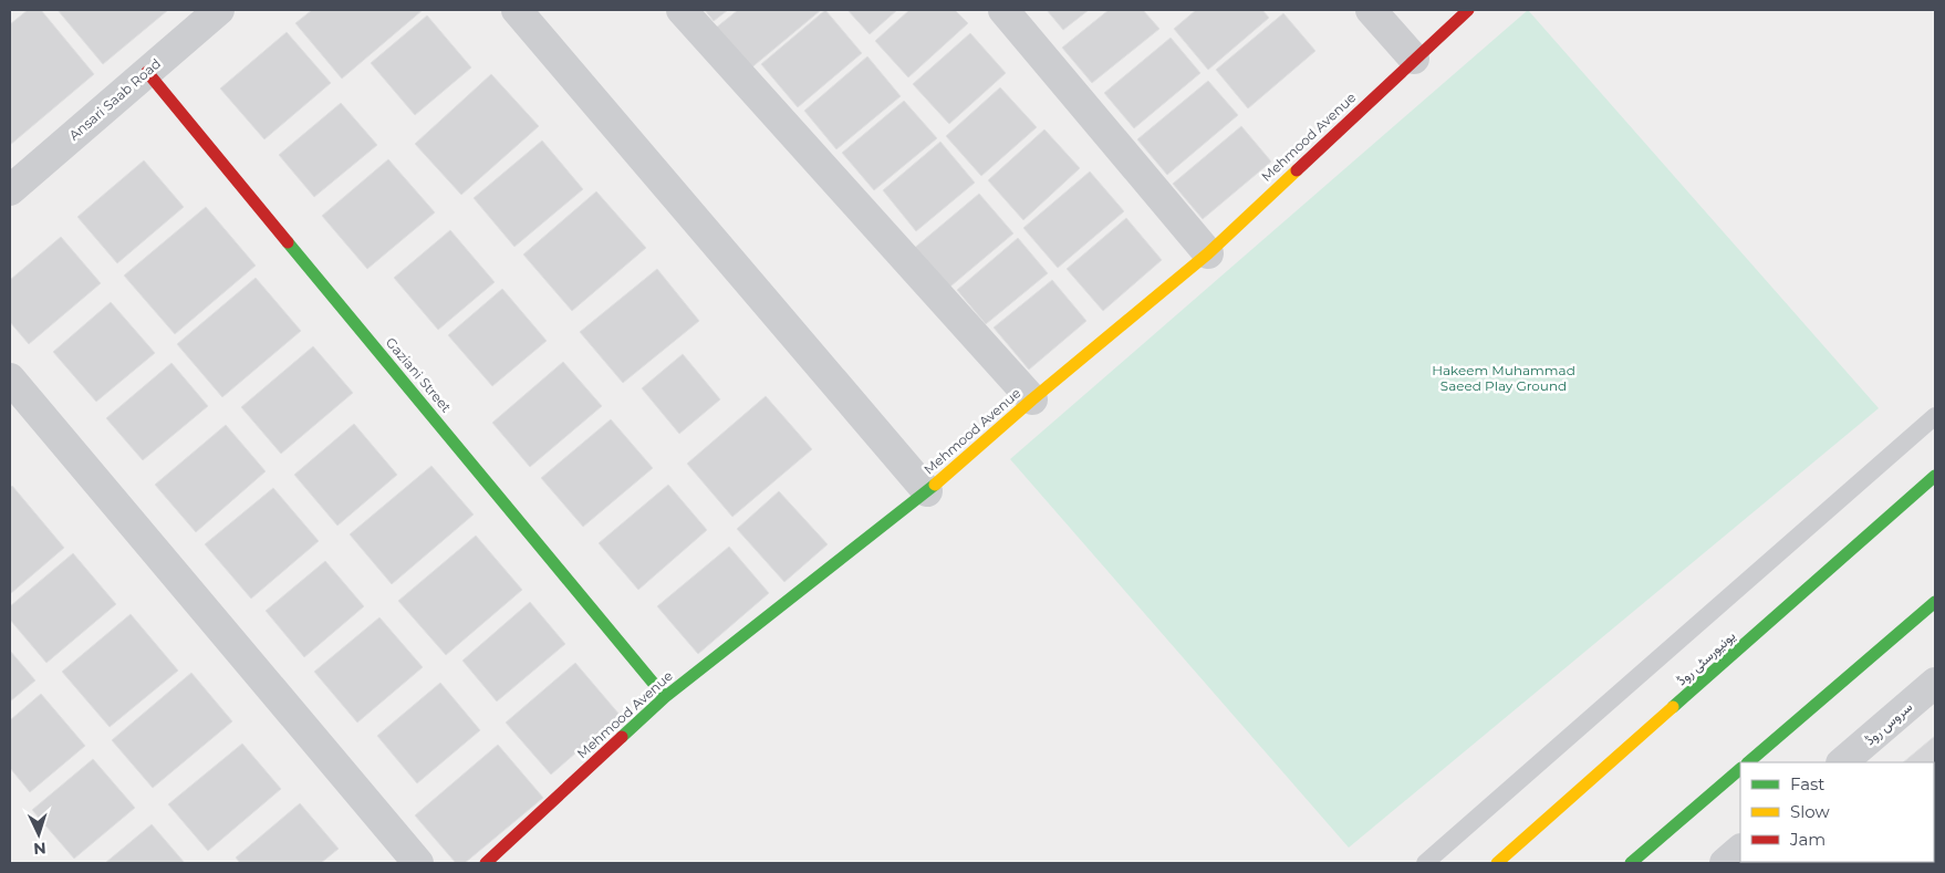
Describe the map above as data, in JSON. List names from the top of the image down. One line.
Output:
{"streets":{"street":["Ansari Saab Road","Mehmood Avenue","Gaziani Street","یونیورسٹی روڈ","سروس روڈ"]},"crossings":[["Ansari Saab Road","Gaziani Street"],["Mehmood Avenue","Gaziani Street"]],"parks":["Hakeem Muhammad Saeed Play Ground"],"legend":["Fast","Slow","Jam"],"north":"bottom"}
